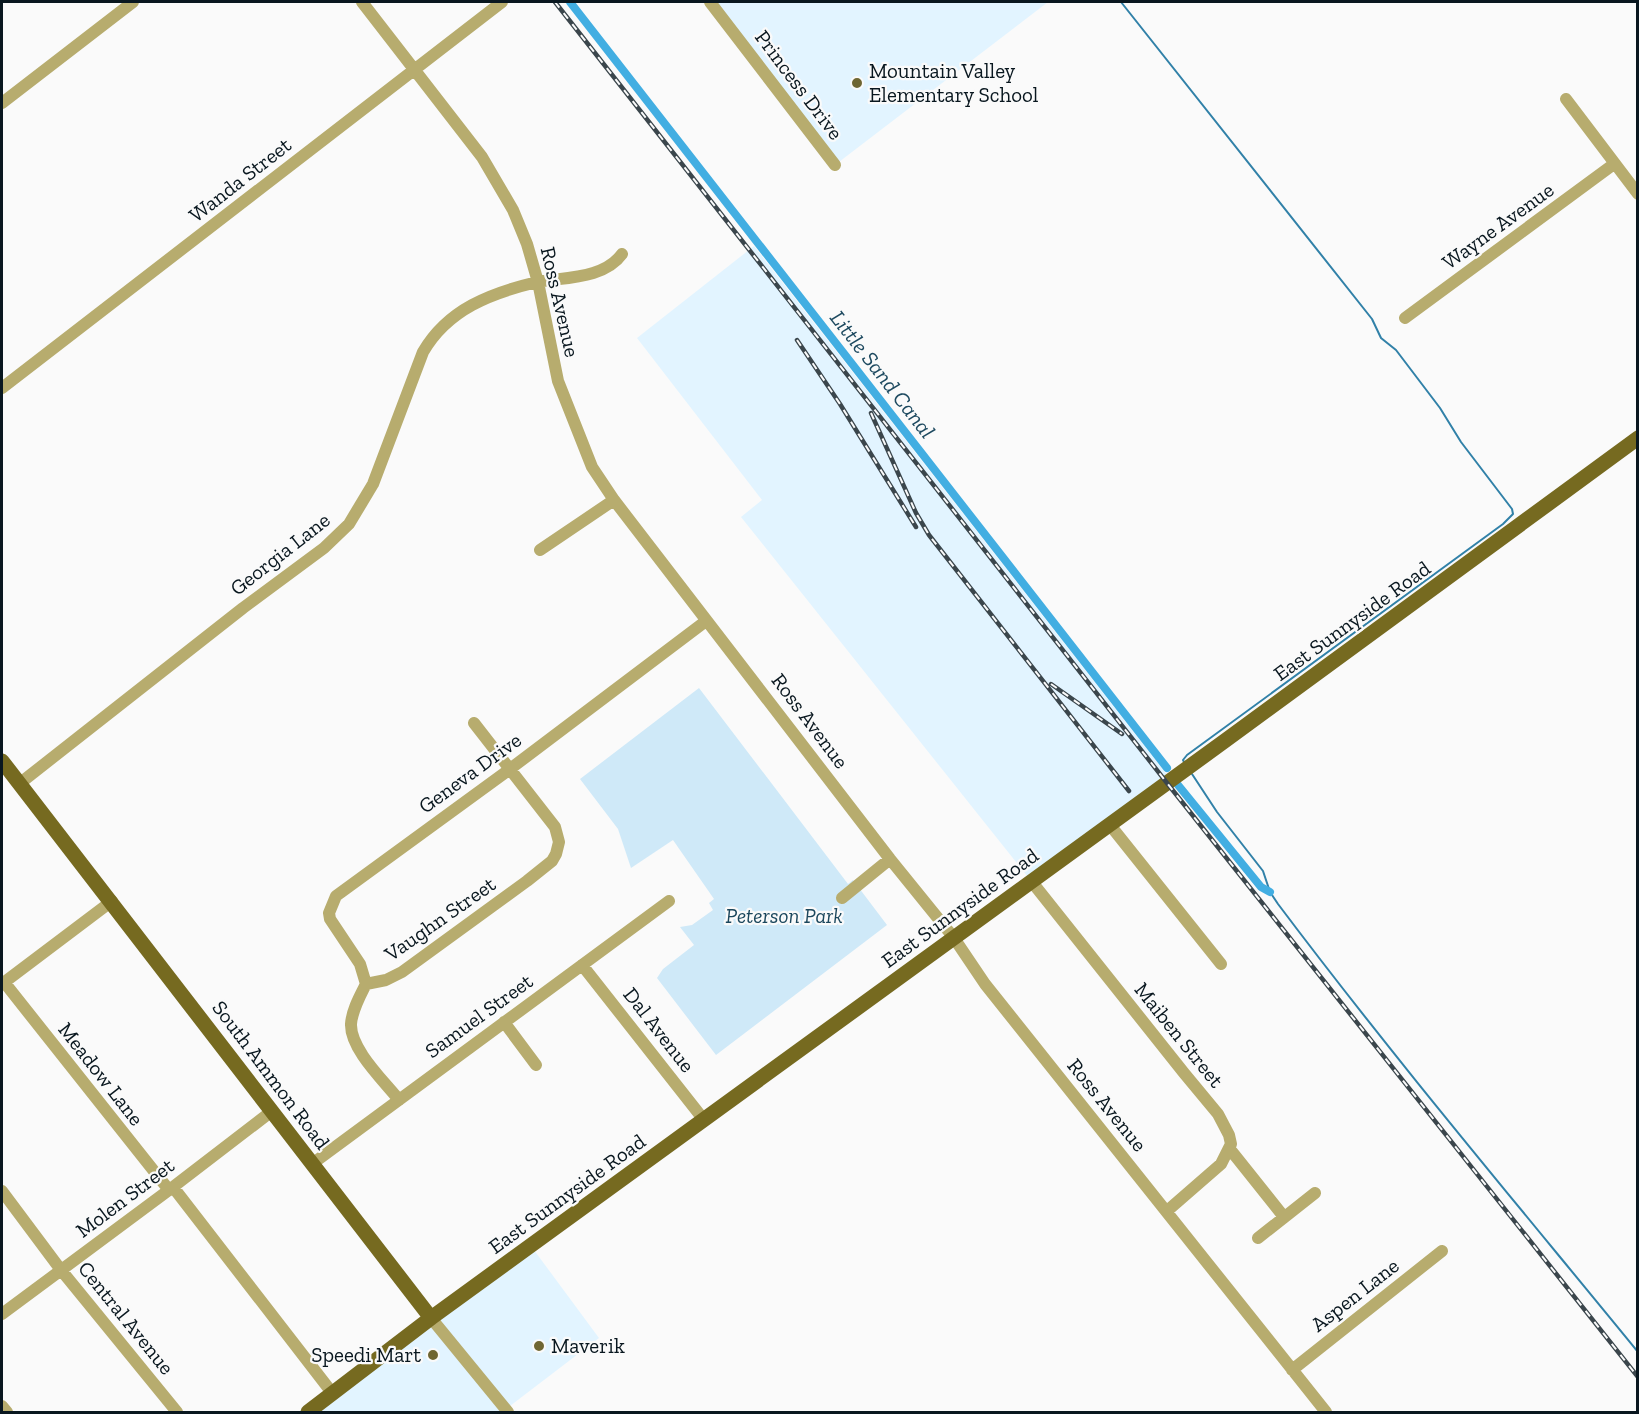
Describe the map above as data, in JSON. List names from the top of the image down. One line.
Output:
{"streets":{"main road":["East Sunnyside Road","South Ammon Road"],"street":["Princess Drive","Wanda Street","Wayne Avenue","Ross Avenue","Georgia Lane","Geneva Drive","Vaughn Street","Samuel Street","Dal Avenue","Maiben Street","Meadow Lane","Molen Street","Aspen Lane","Central Avenue"]},"crossings":[["Wanda Street","Ross Avenue"],["Ross Avenue","Georgia Lane"],["Ross Avenue","East Sunnyside Road"],["Ross Avenue","Geneva Drive"],["Ross Avenue","Aspen Lane"],["Georgia Lane","South Ammon Road"],["East Sunnyside Road","Dal Avenue"],["East Sunnyside Road","Maiben Street"],["East Sunnyside Road","Meadow Lane"],["East Sunnyside Road","South Ammon Road"],["Geneva Drive","Vaughn Street"],["Samuel Street","Dal Avenue"],["Samuel Street","South Ammon Road"],["Meadow Lane","Molen Street"],["South Ammon Road","Molen Street"],["Molen Street","Central Avenue"]],"water":["Little Sand Canal"],"parks":["Peterson Park"],"places":["Mountain Valley Elementary School","Maverik","Speedi Mart"]}
